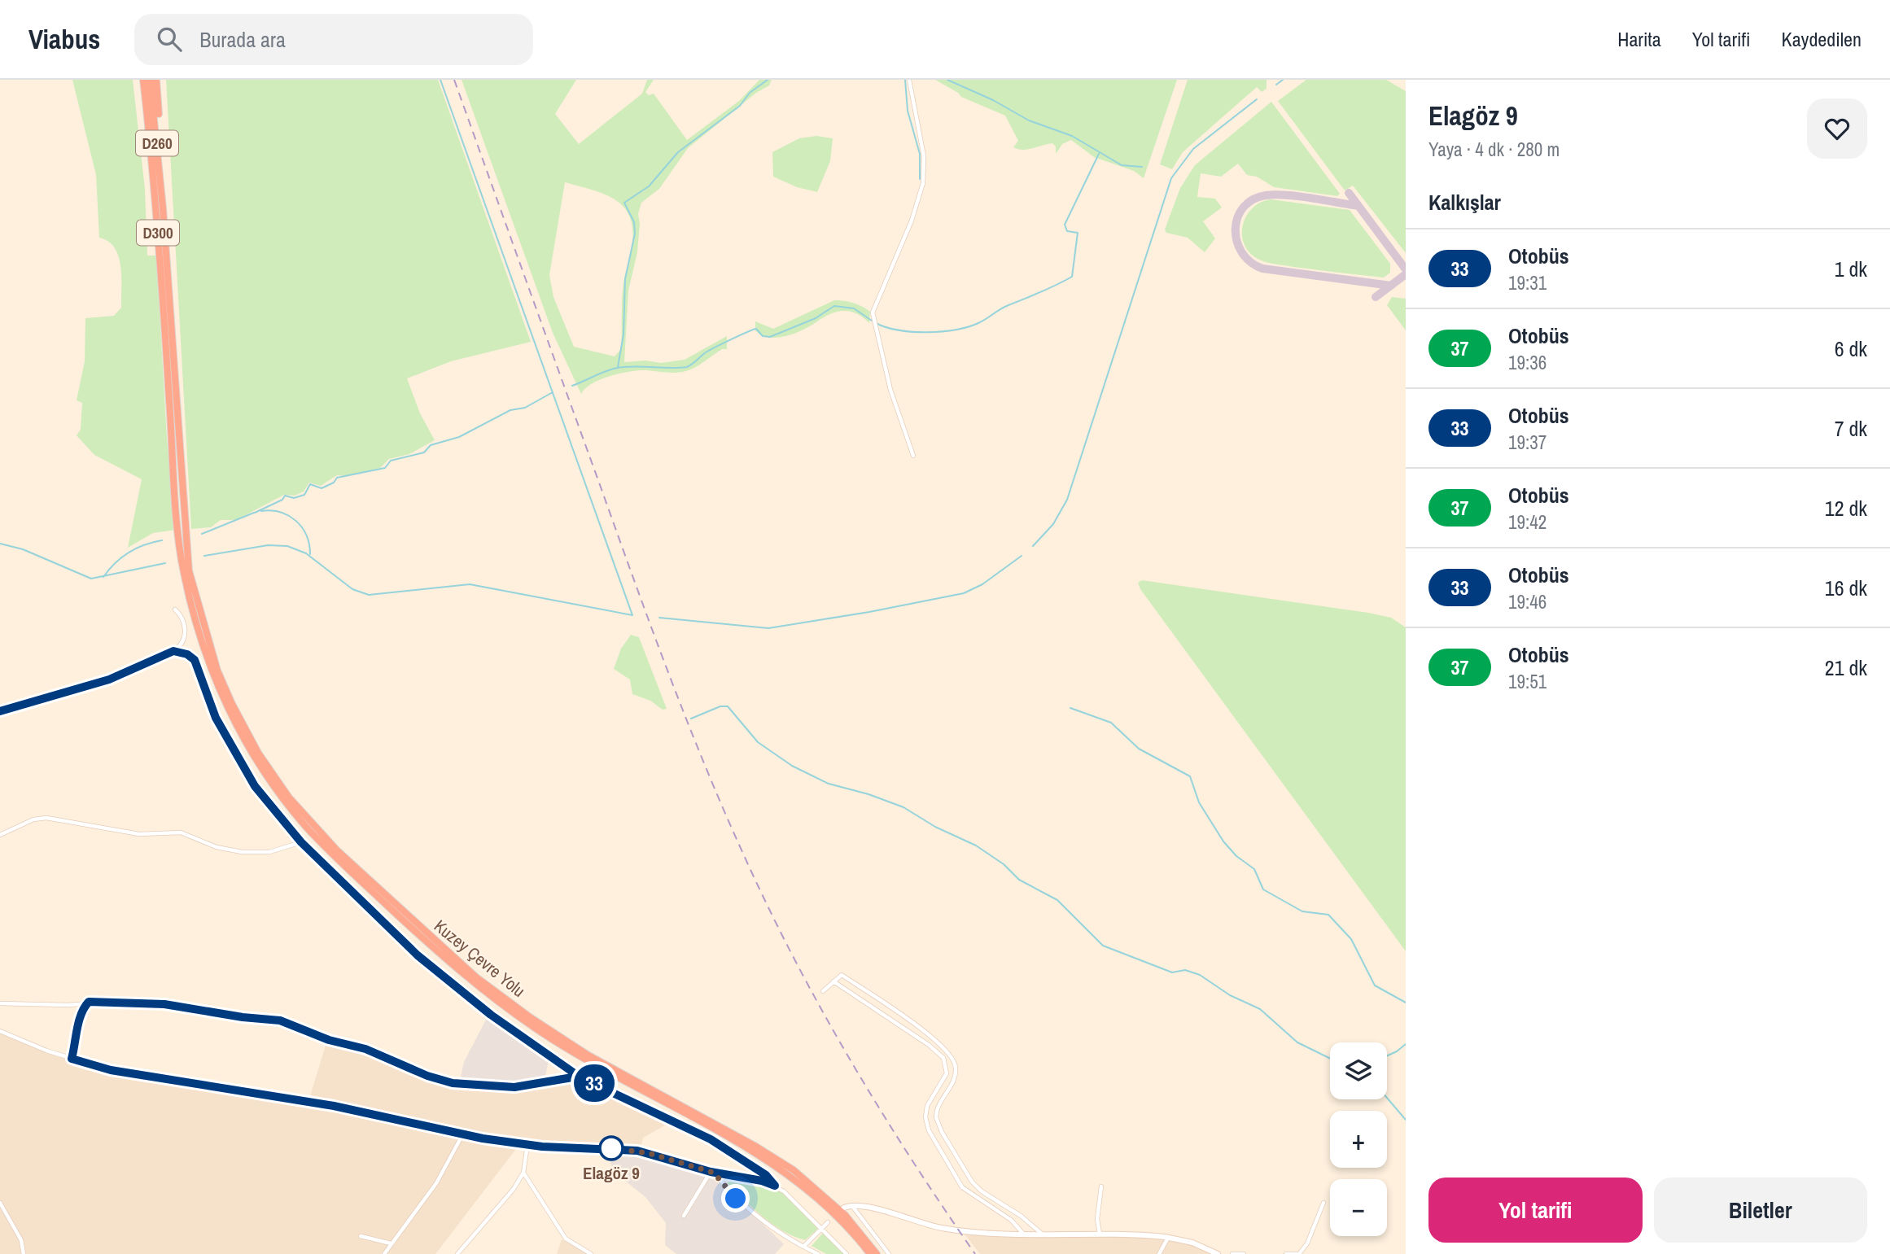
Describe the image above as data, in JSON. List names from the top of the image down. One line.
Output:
{"streets":{"highway":["D260","D300","Kuzey Çevre Yolu"]},"crossings":[["D260","D300"],["D300","Kuzey Çevre Yolu"]],"places":["Elagöz 9"],"lines":["bus line 33"],"page":{"header":"Viabus","search":"Burada ara","nav":["Harita","Yol tarifi","Kaydedilen"],"on_map":"33","heading":[["Elagöz 9","Yaya · 4 dk · 280 m"],"Kalkışlar"],"list":[{"mark":"33","name":"Otobüs","note":"19:31","value":"1 dk"},{"mark":"37","name":"Otobüs","note":"19:36","value":"6 dk"},{"mark":"33","name":"Otobüs","note":"19:37","value":"7 dk"},{"mark":"37","name":"Otobüs","note":"19:42","value":"12 dk"},{"mark":"33","name":"Otobüs","note":"19:46","value":"16 dk"},{"mark":"37","name":"Otobüs","note":"19:51","value":"21 dk"}],"map_buttons":["+","−"],"buttons":["Yol tarifi","Biletler"]}}
